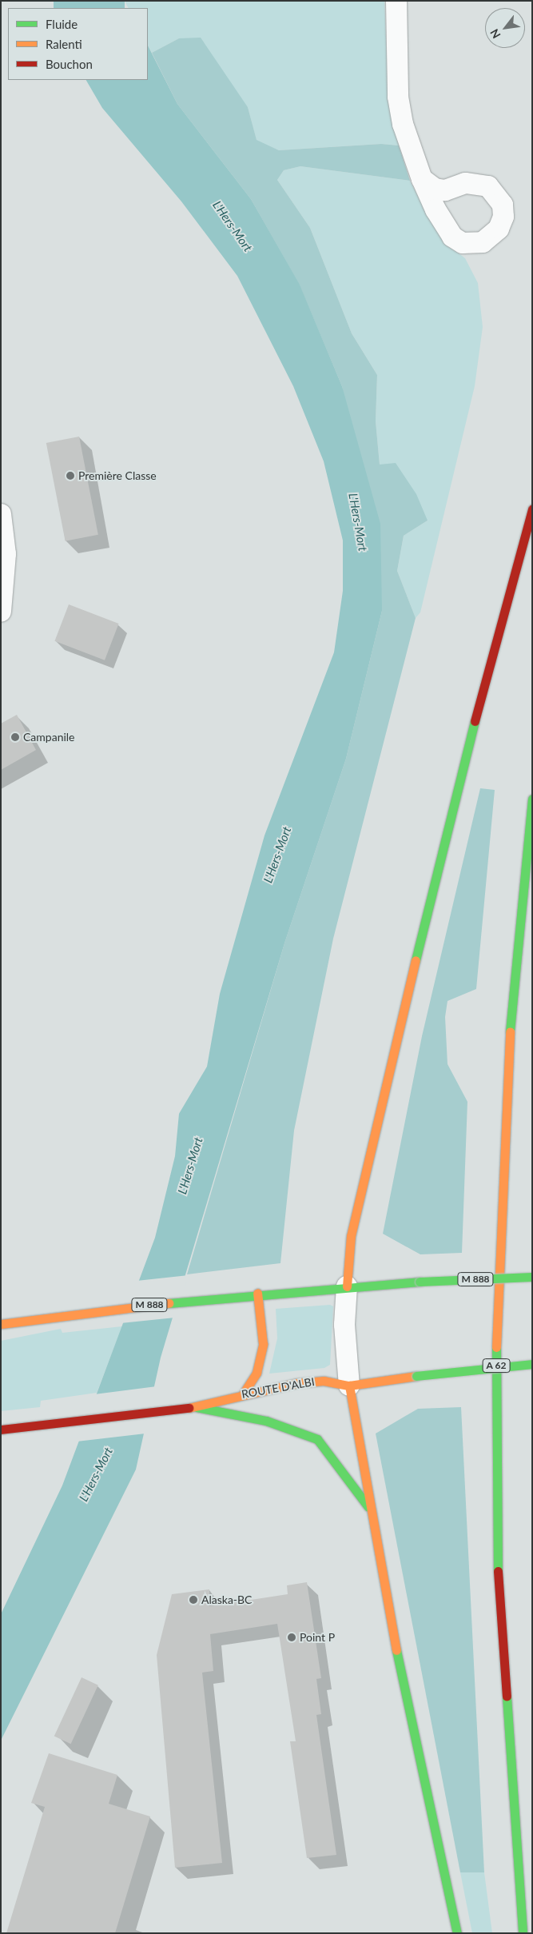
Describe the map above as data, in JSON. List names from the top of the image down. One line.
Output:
{"streets":{"main road":["M 888","A 62","ROUTE D'ALBI"]},"water":["L'Hers-Mort"],"places":["Première Classe","Campanile","Alaska-BC","Point P"],"legend":["Fluide","Ralenti","Bouchon"],"north":"bottom left"}
